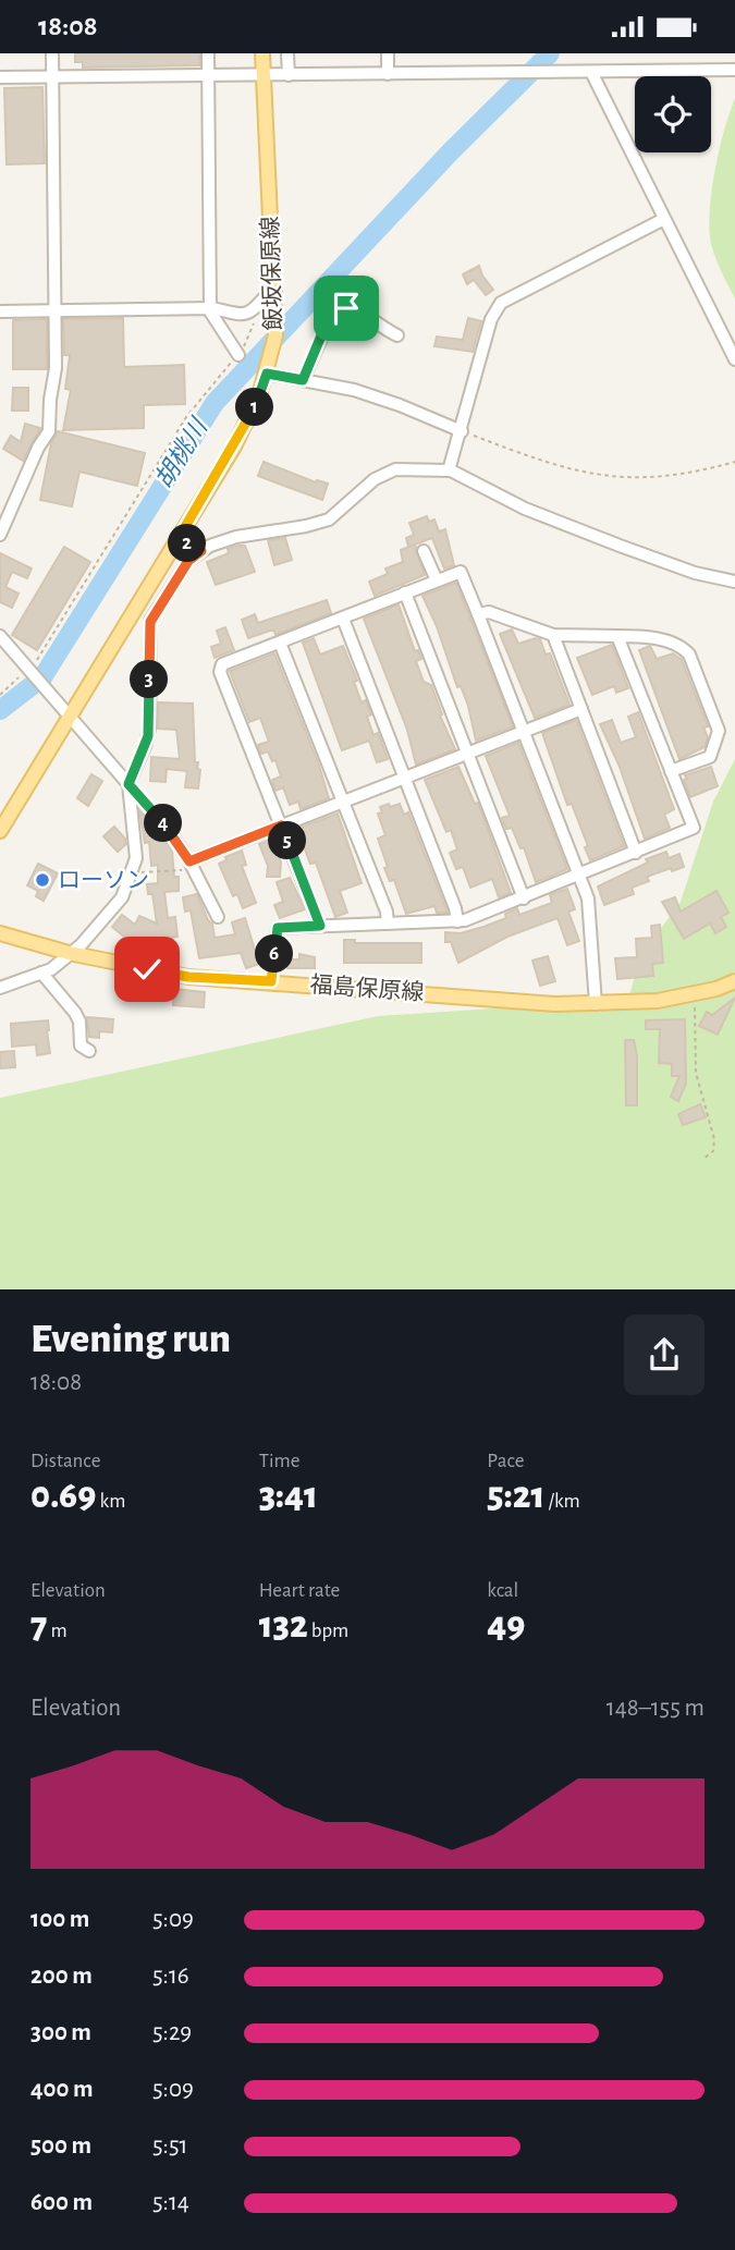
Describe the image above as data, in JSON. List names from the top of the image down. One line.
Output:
{"streets":{"main road":["飯坂保原線","福島保原線"]},"water":["胡桃川"],"places":["ローソン"],"page":{"status":"18:08","pins":["1","2","3","4","5","6"],"heading":["Evening run","18:08"],"stats":[["Distance","0.69 km"],["Time","3:41"],["Pace","5:21 /km"],["Elevation","7 m"],["Heart rate","132 bpm"],["kcal","49"]],"chart":["Elevation","148–155 m"],"list":[{"name":"100 m","note":"5:09"},{"name":"200 m","note":"5:16"},{"name":"300 m","note":"5:29"},{"name":"400 m","note":"5:09"},{"name":"500 m","note":"5:51"},{"name":"600 m","note":"5:14"}]}}
